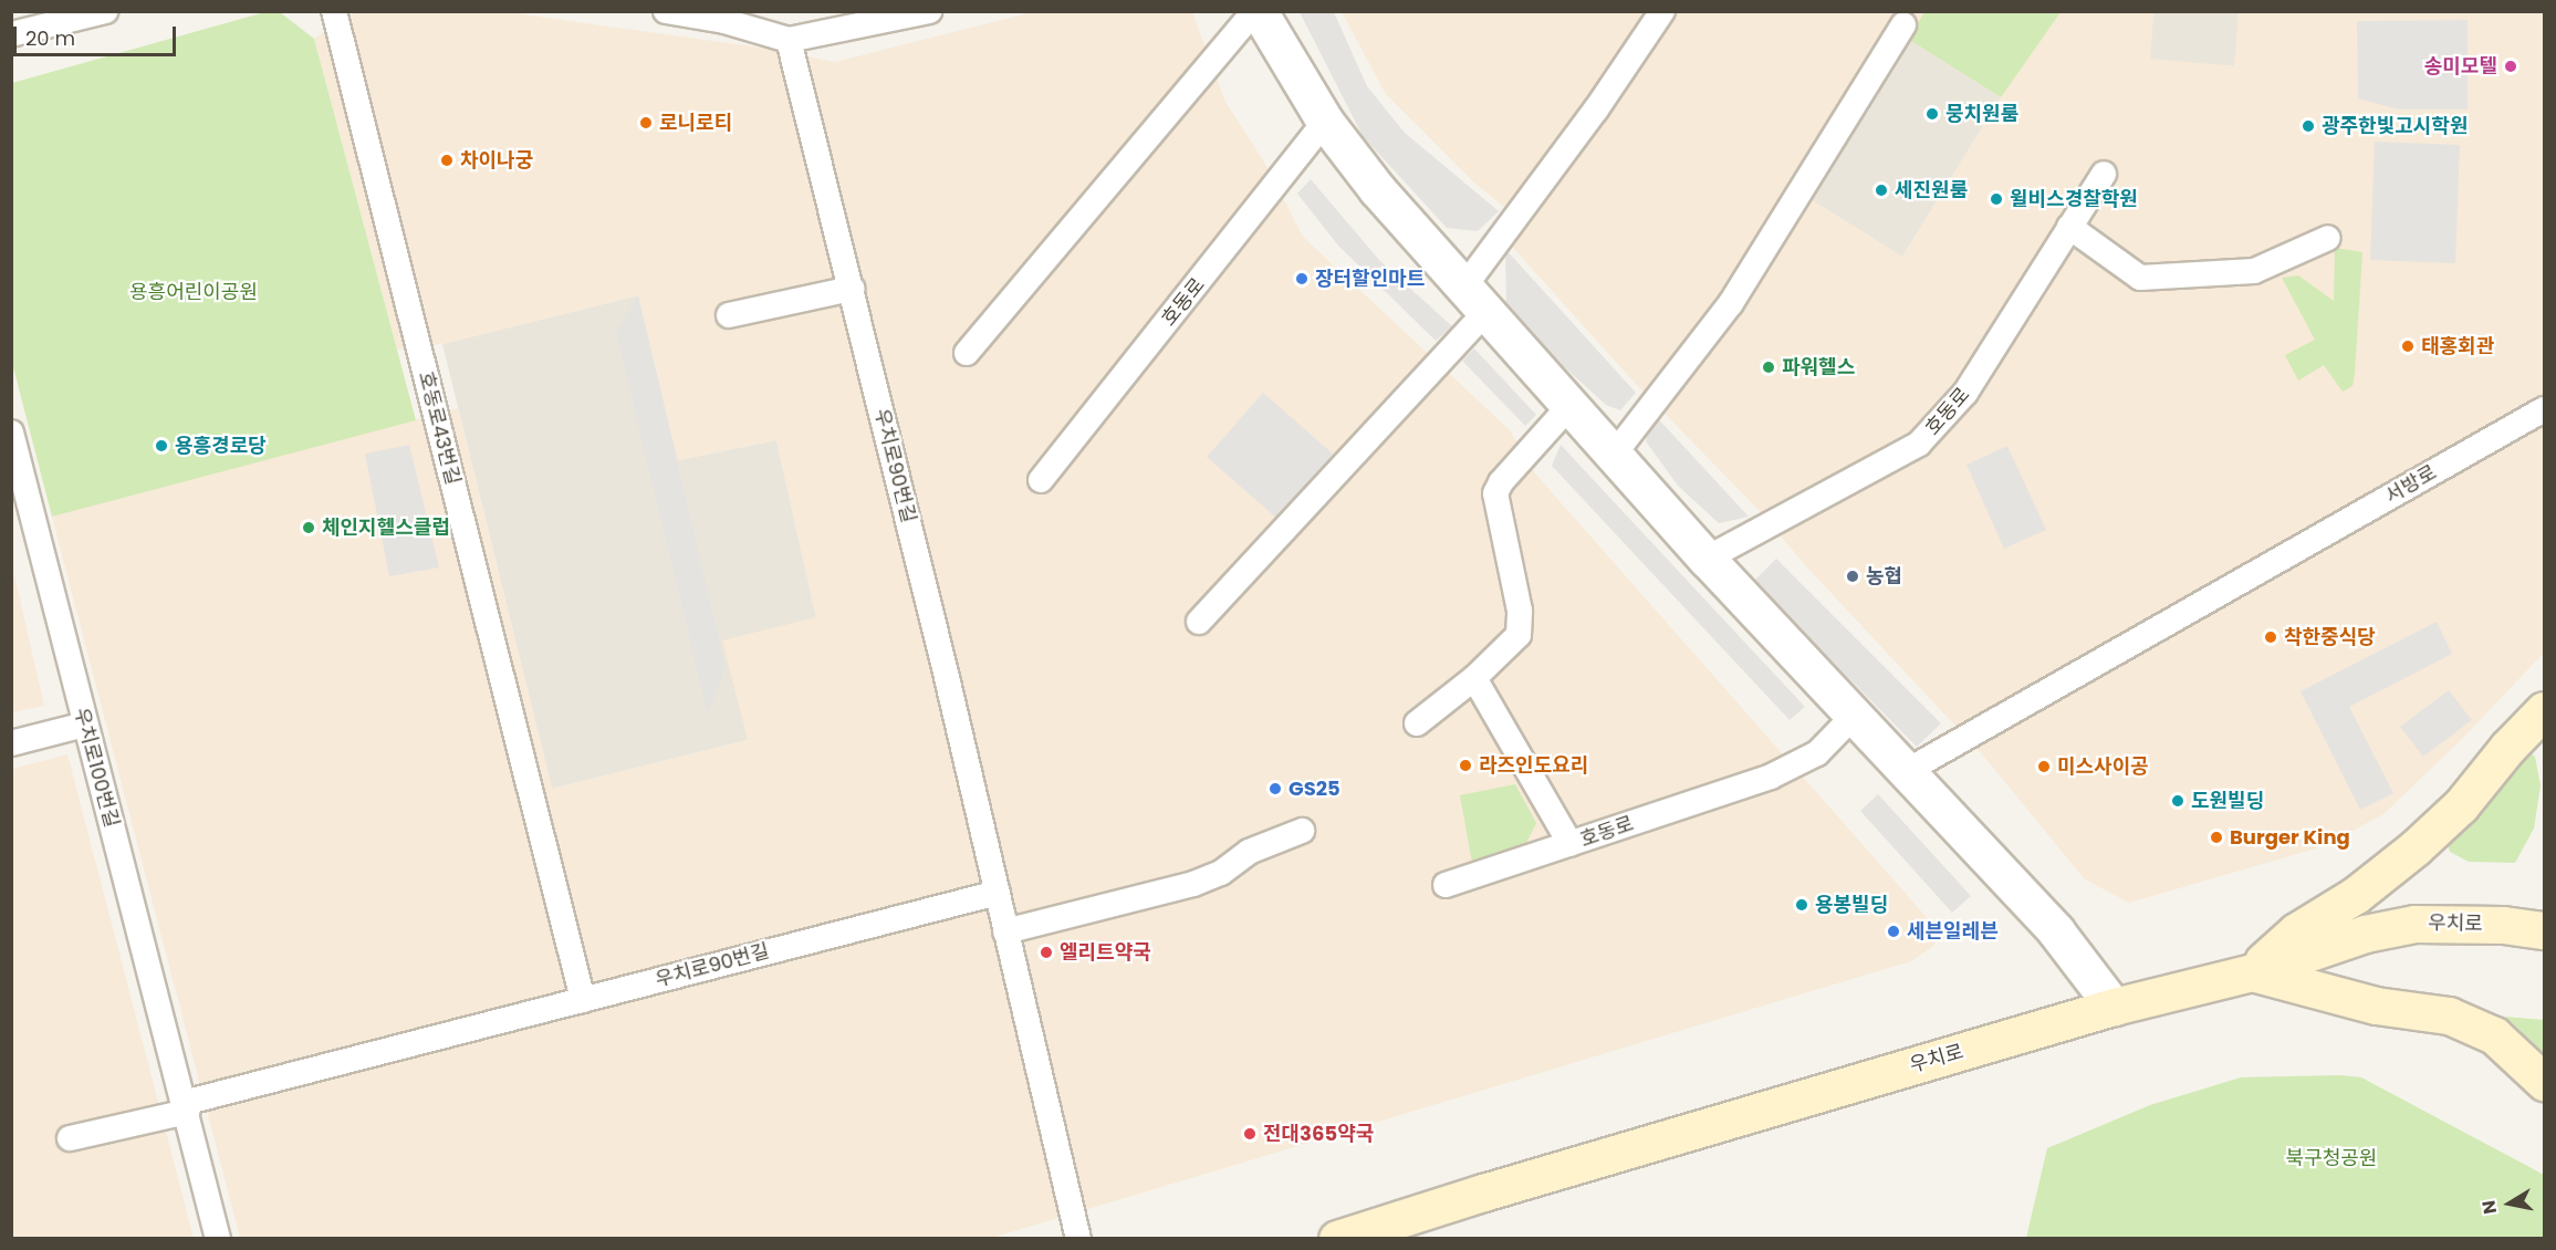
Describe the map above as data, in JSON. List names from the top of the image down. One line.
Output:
{"streets":{"main road":["우치로"],"lane":["호동로","호동로43번길","우치로90번길","서방로","우치로100번길"]},"crossings":[["호동로43번길","우치로90번길"]],"parks":["용흥어린이공원","북구청공원"],"places":["송미모텔","뭉치원룸","로니로티","광주한빛고시학원","차이나궁","세진원룸","윌비스경찰학원","장터할인마트","태홍회관","파워헬스","용흥경로당","체인지헬스클럽","농협","착한중식당","라즈인도요리","미스사이공","GS25","도원빌딩","Burger King","용봉빌딩","세븐일레븐","엘리트약국","전대365약국"],"scale_bar":"20 m","north":"left"}
